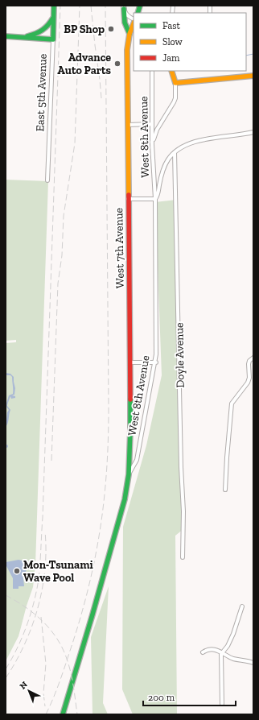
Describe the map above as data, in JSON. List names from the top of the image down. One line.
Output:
{"streets":{"main road":["East 5th Avenue","West 8th Avenue","West 7th Avenue"],"street":["Doyle Avenue"]},"crossings":[["West 8th Avenue","West 7th Avenue"]],"places":["BP Shop","Advance Auto Parts","Mon-Tsunami Wave Pool"],"legend":["Fast","Slow","Jam"],"scale_bar":"200 m","north":"top left"}
